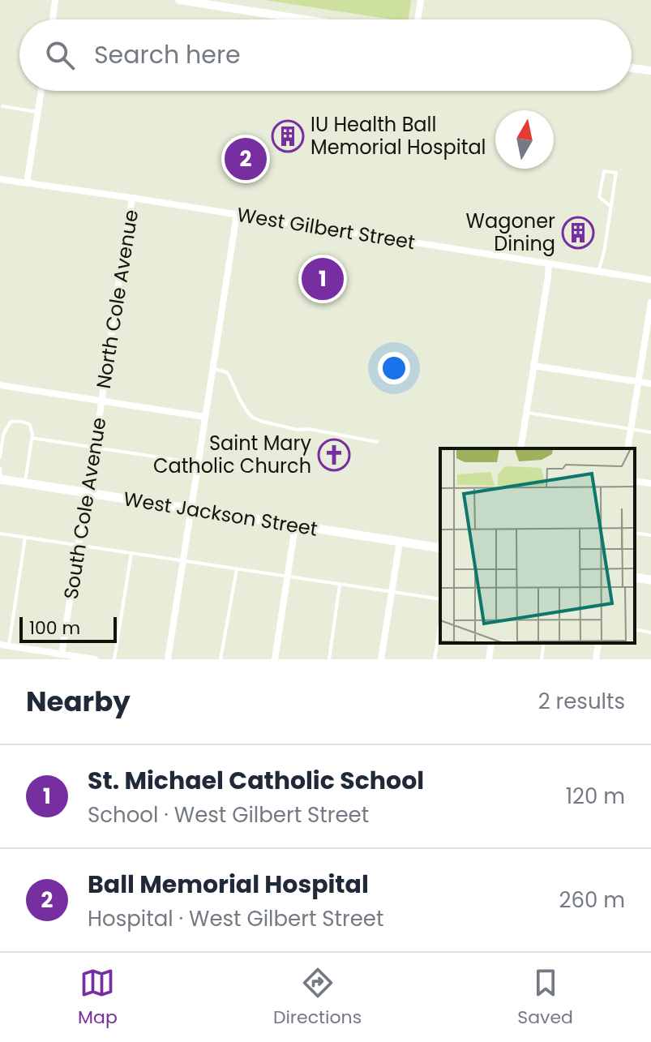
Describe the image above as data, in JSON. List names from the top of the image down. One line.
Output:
{"streets":{"main road":["West Jackson Street"],"street":["West Gilbert Street","North Cole Avenue","South Cole Avenue"]},"crossings":[["West Gilbert Street","North Cole Avenue"],["North Cole Avenue","South Cole Avenue"],["South Cole Avenue","West Jackson Street"]],"places":{"building":["IU Health Ball Memorial Hospital","Wagoner Dining"],"church":["Saint Mary Catholic Church"]},"scale_bar":"100 m","north":"top","page":{"search":"Search here","pins":["2","1"],"scale":"100 m","heading":["Nearby","2 results"],"list":[{"mark":"1","name":"St. Michael Catholic School","note":"School · West Gilbert Street","value":"120 m"},{"mark":"2","name":"Ball Memorial Hospital","note":"Hospital · West Gilbert Street","value":"260 m"}],"nav":["Map","Directions","Saved"]}}
